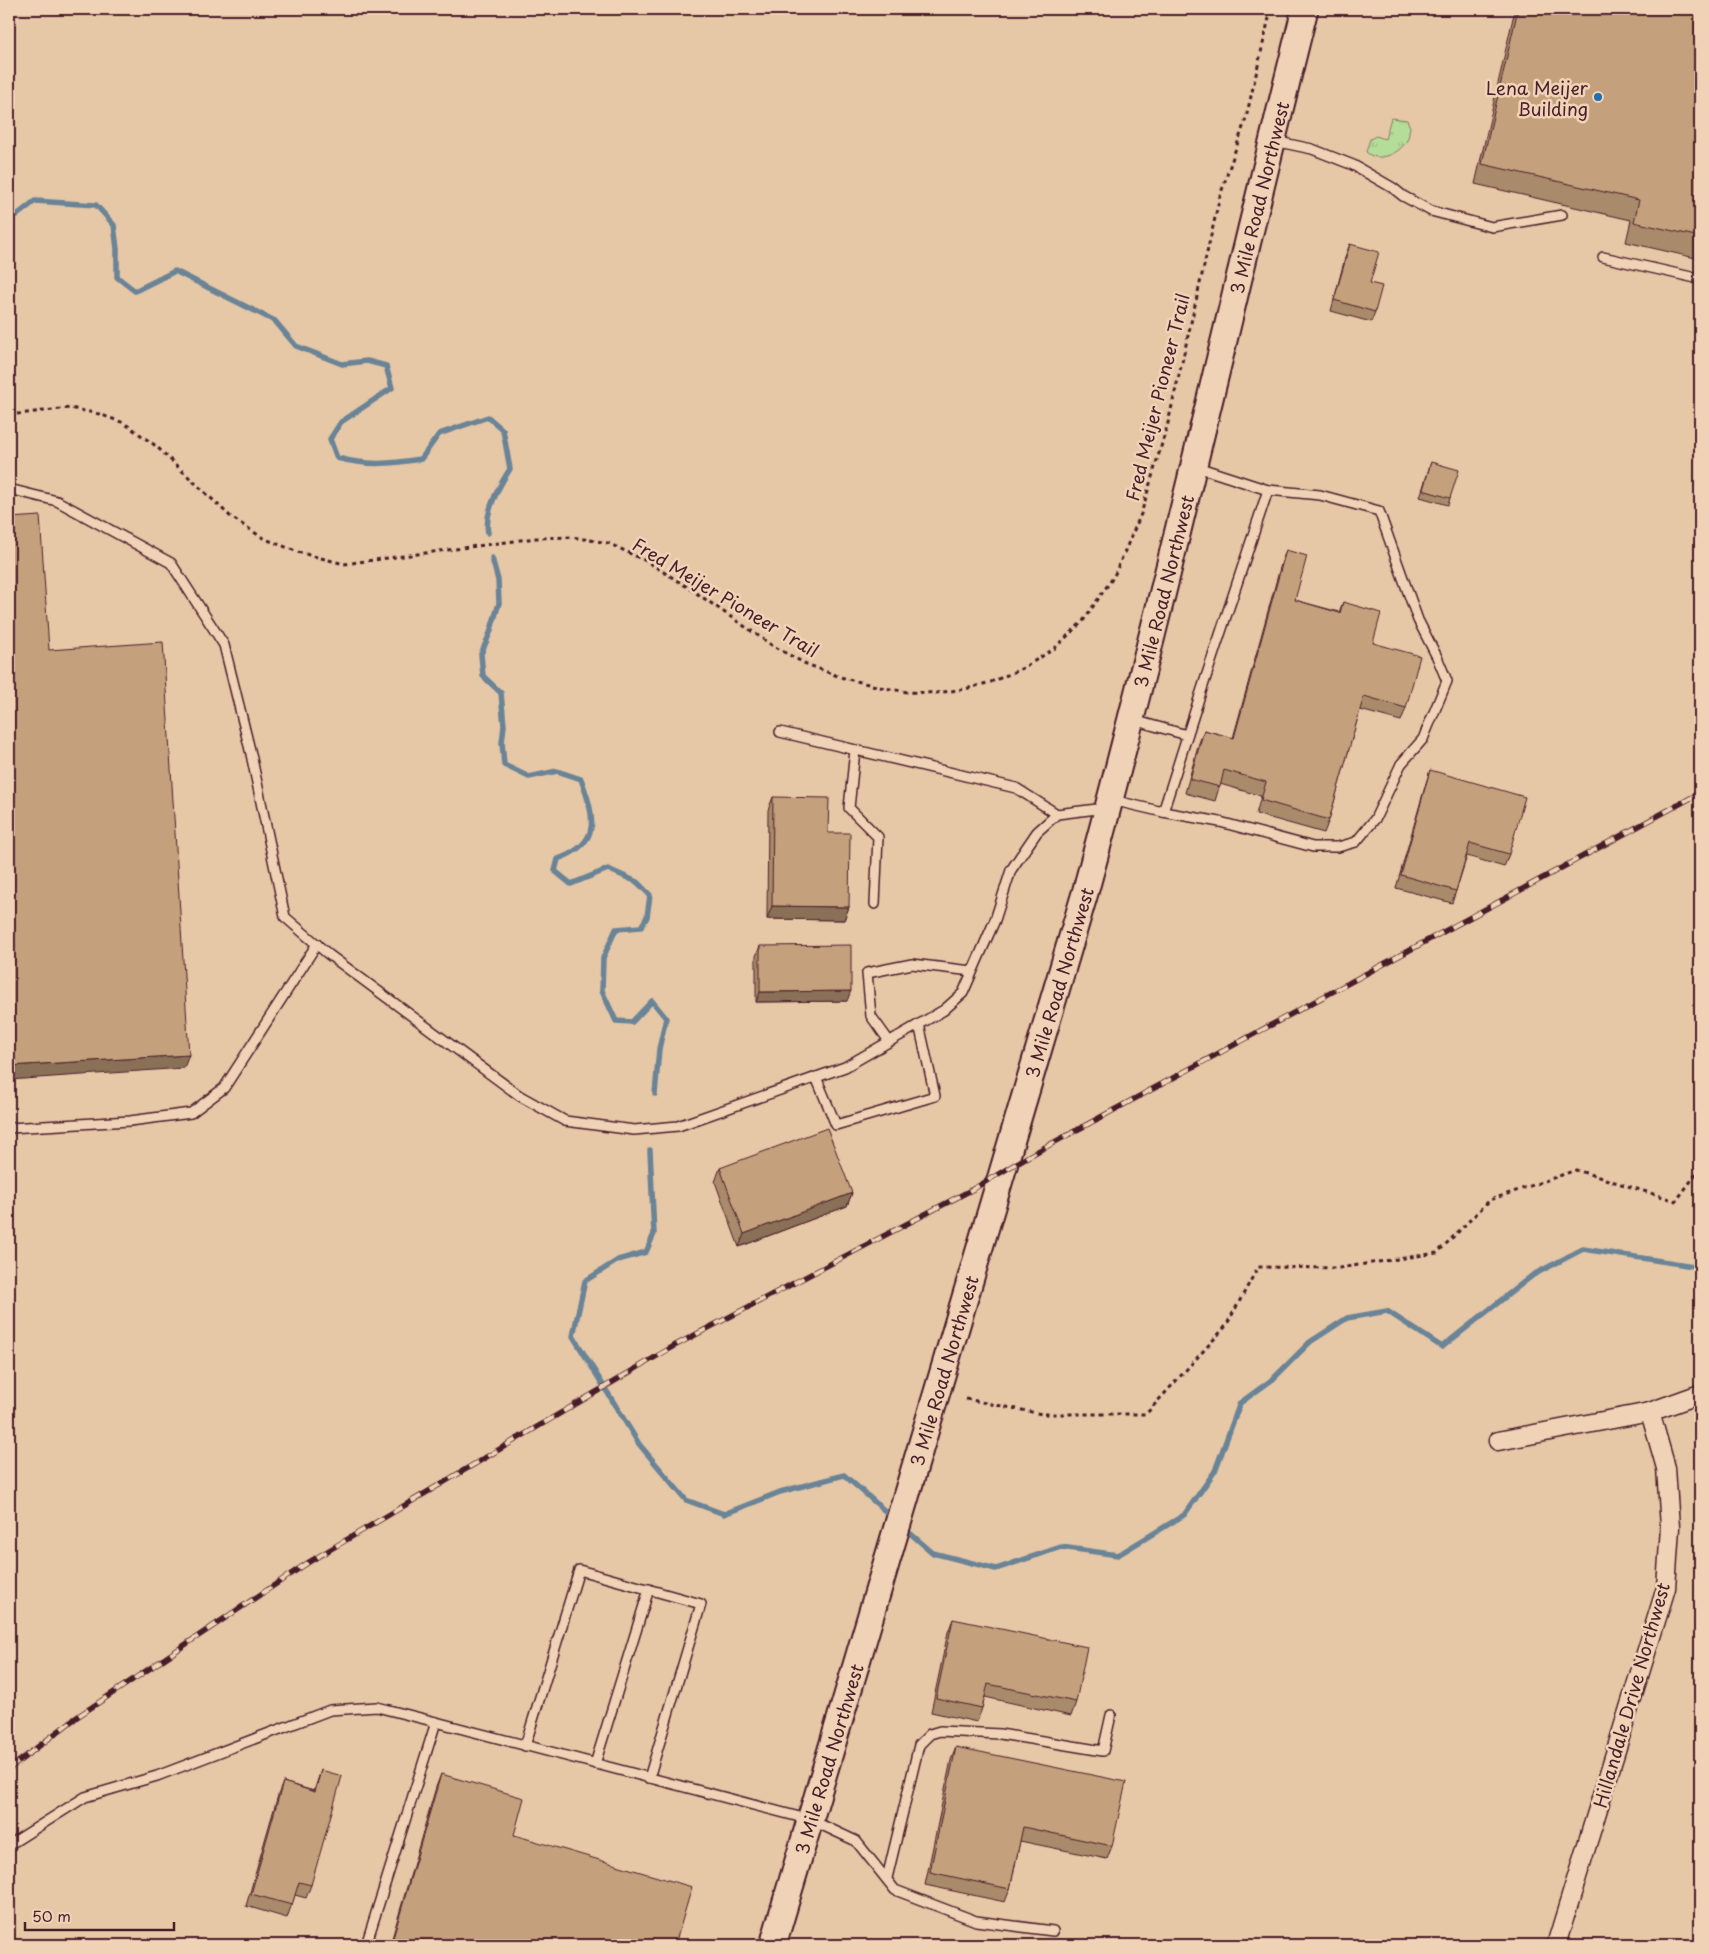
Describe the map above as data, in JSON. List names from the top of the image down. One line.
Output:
{"streets":{"main road":["3 Mile Road Northwest"],"street":["Hillandale Drive Northwest"],"path":["Fred Meijer Pioneer Trail"]},"places":["Lena Meijer Building"],"scale_bar":"50 m"}
